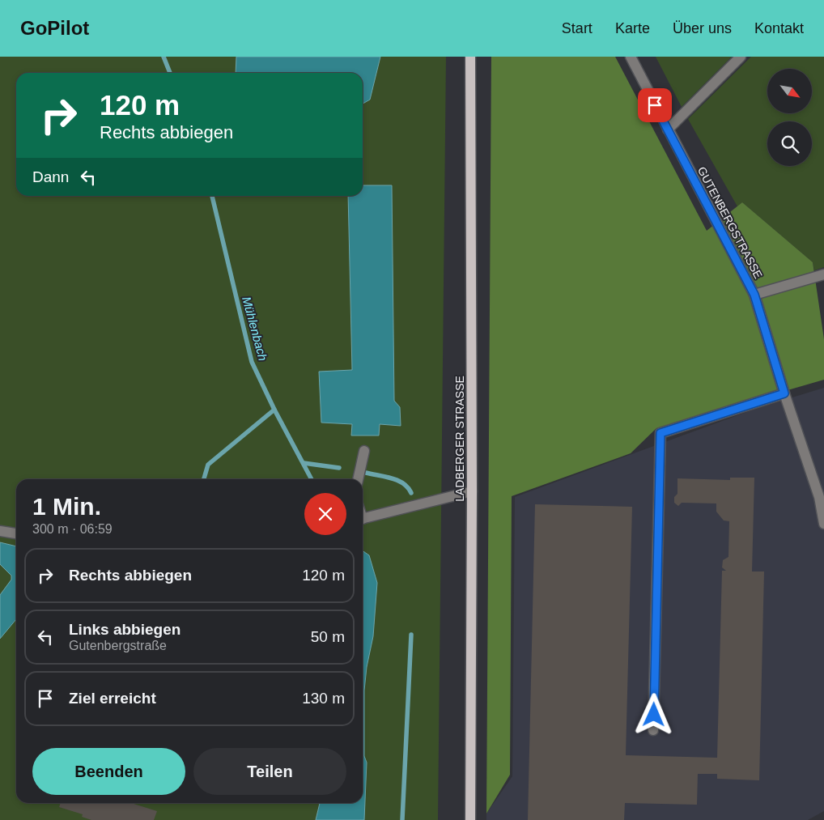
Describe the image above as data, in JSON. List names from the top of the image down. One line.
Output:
{"streets":{"main road":["LADBERGER STRASSE"],"street":["GUTENBERGSTRASSE"]},"water":["Mühlenbach"],"north":"bottom right","page":{"header":"GoPilot","nav":["Start","Karte","Über uns","Kontakt"],"turn":["120 m","Rechts abbiegen"],"then":"Dann","heading":["1 Min.","300 m · 06:59"],"list":[{"name":"Rechts abbiegen","value":"120 m"},{"name":"Links abbiegen","note":"Gutenbergstraße","value":"50 m"},{"name":"Ziel erreicht","value":"130 m"}],"buttons":["Beenden","Teilen"]}}
